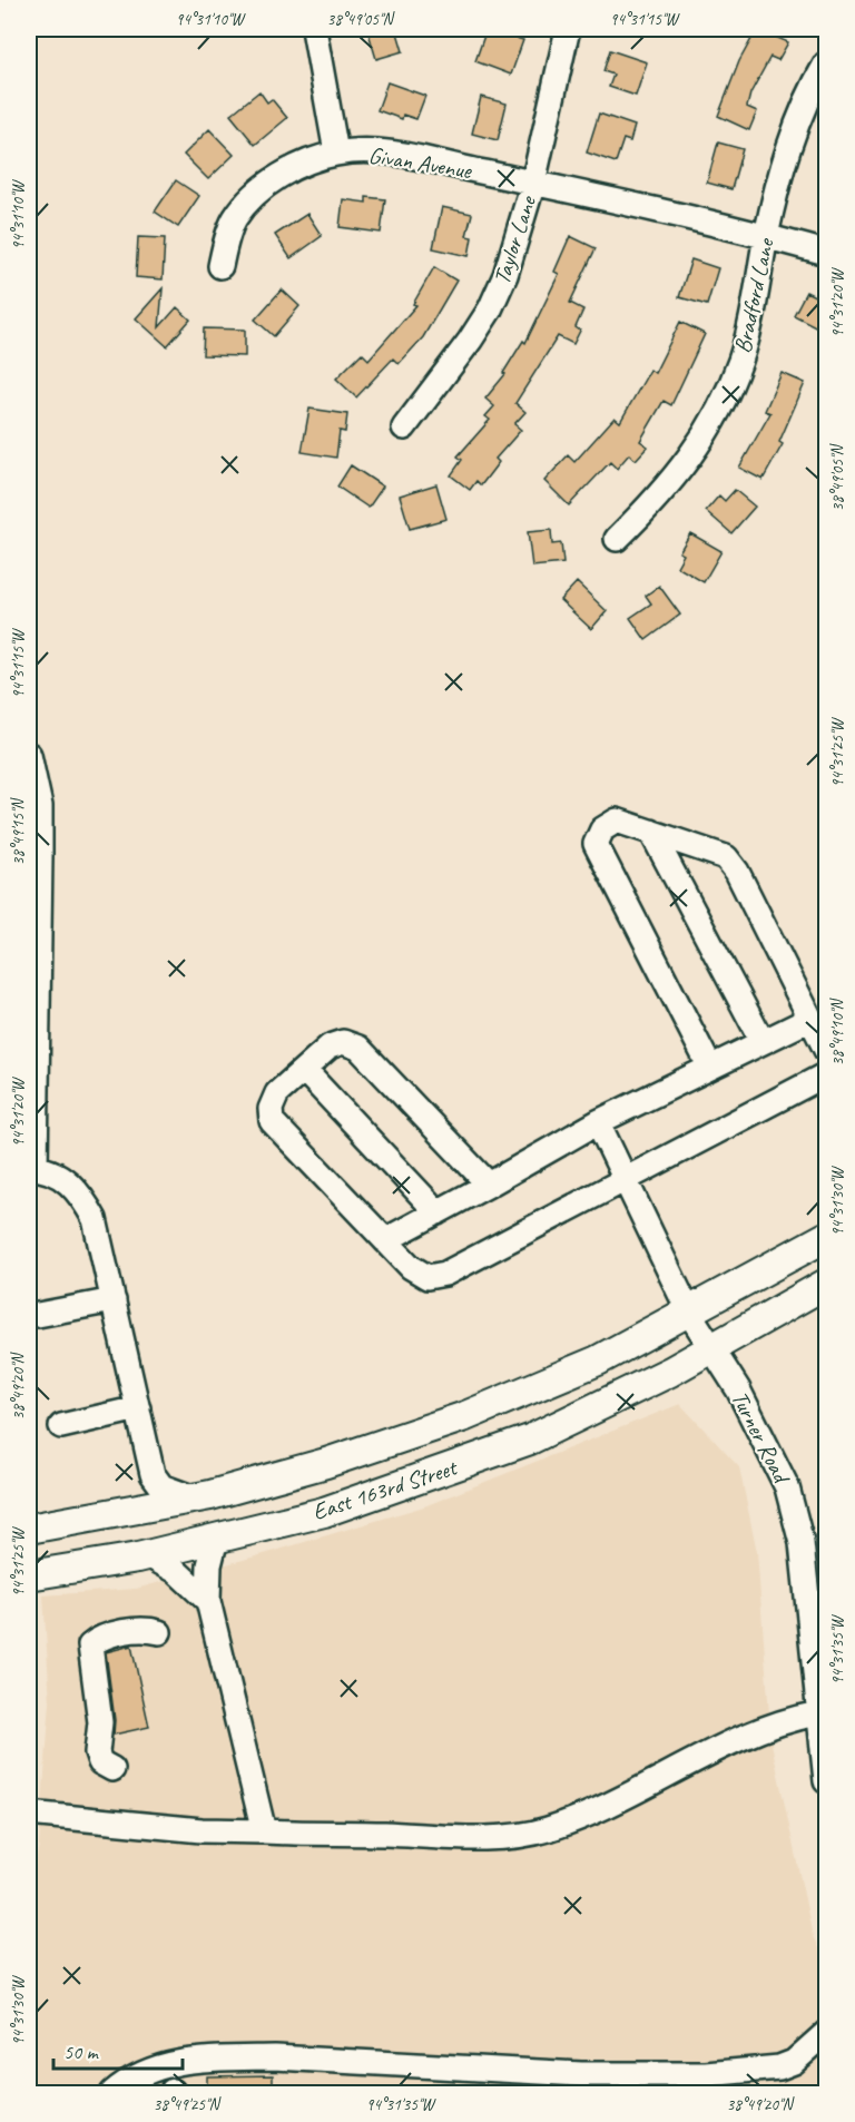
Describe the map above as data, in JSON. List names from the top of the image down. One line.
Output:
{"streets":{"main road":["East 163rd Street"],"street":["Givan Avenue","Taylor Lane","Bradford Lane","Turner Road"]},"crossings":[["Givan Avenue","Taylor Lane"],["Givan Avenue","Bradford Lane"],["Turner Road","East 163rd Street"]],"scale_bar":"50 m","coordinates":["94°31'10\"W","38°49'05\"N","94°31'15\"W","94°31'20\"W","94°31'25\"W","38°49'15\"N","38°49'10\"N","94°31'30\"W","38°49'20\"N","94°31'35\"W","38°49'25\"N"]}
